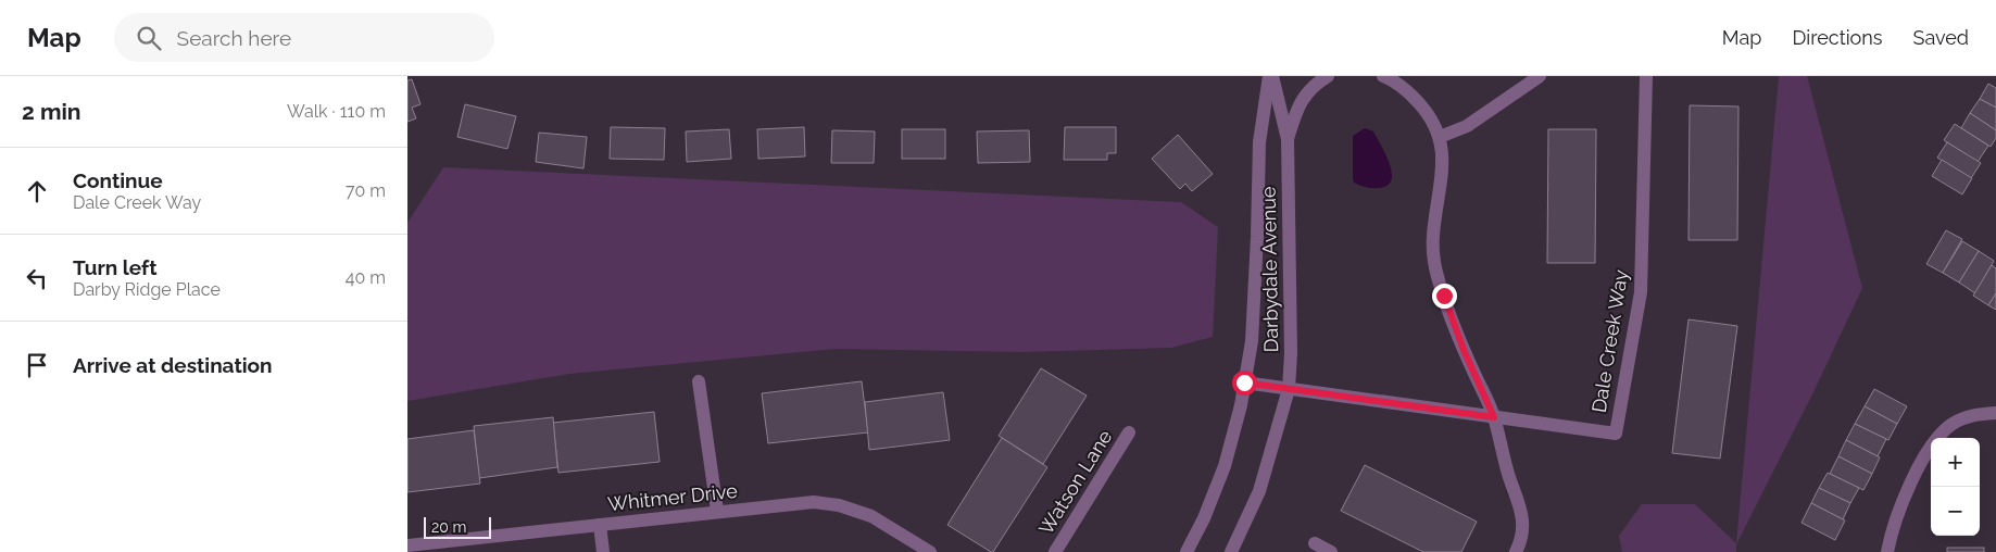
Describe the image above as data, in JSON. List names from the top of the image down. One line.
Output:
{"streets":{"street":["Darbydale Avenue","Dale Creek Way","Watson Lane","Whitmer Drive"]},"crossings":[["Darbydale Avenue","Dale Creek Way"]],"scale_bar":"20 m","page":{"header":"Map","search":"Search here","nav":["Map","Directions","Saved"],"heading":["2 min","Walk · 110 m"],"list":[["Continue","Dale Creek Way","70 m"],["Turn left","Darby Ridge Place","40 m"],"Arrive at destination"],"map_buttons":["+","−"],"scale":"20 m"}}
